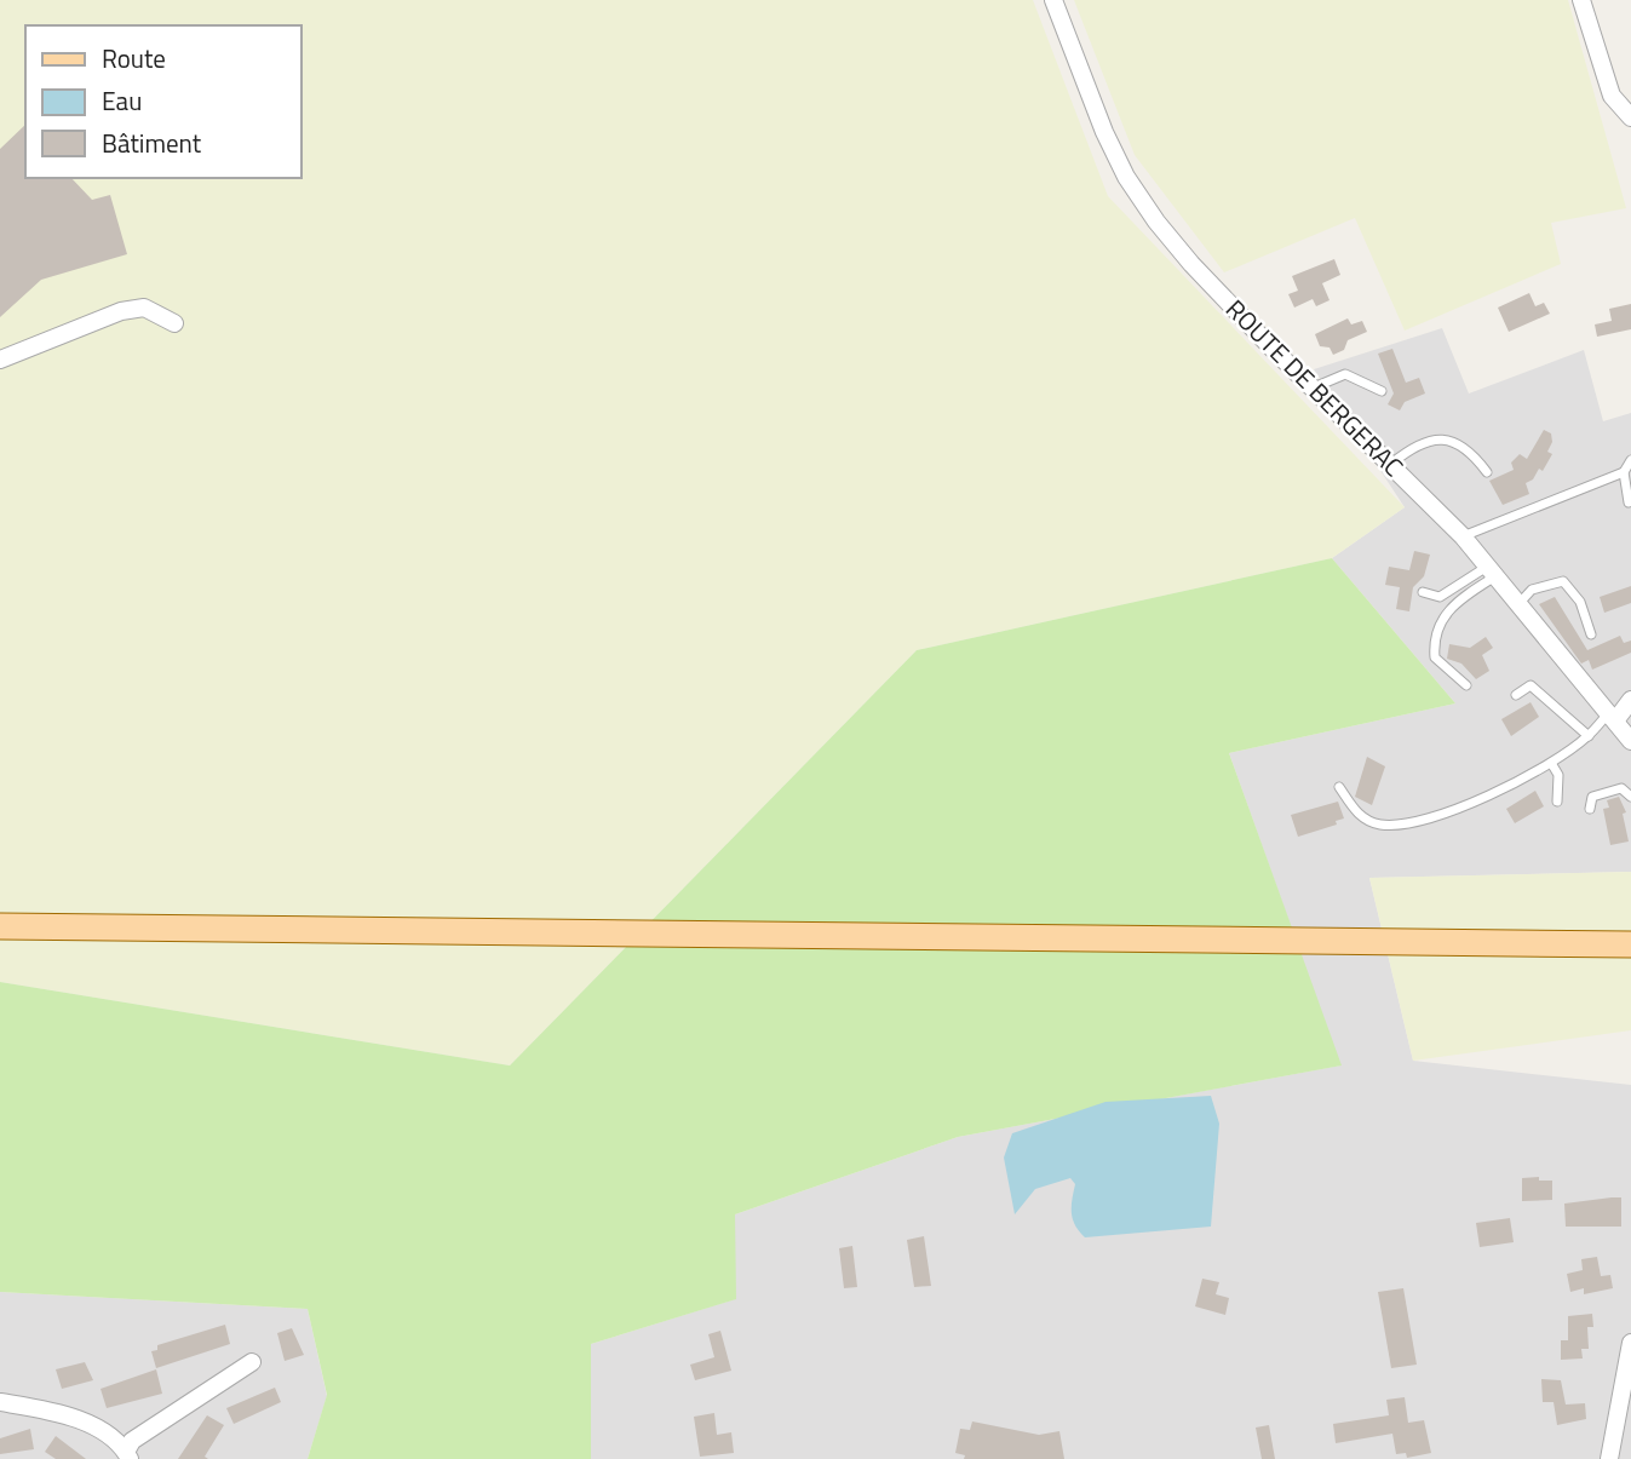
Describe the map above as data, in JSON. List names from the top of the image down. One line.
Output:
{"streets":{"street":["ROUTE DE BERGERAC"]},"legend":["Route","Eau","Bâtiment"]}
